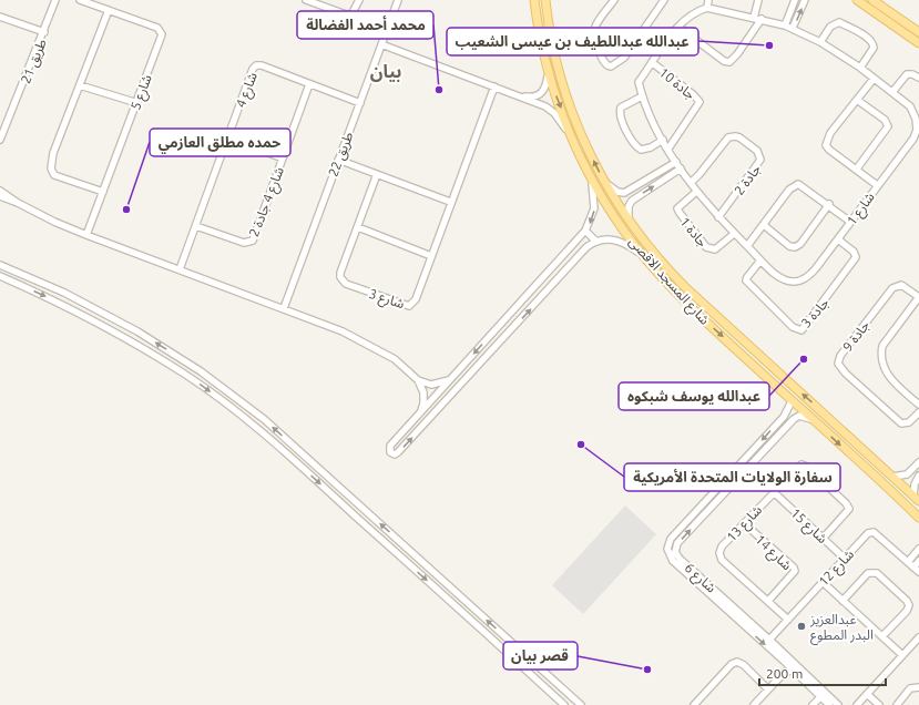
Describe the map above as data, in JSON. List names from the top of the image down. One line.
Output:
{"streets":{"main road":["شارع المسجد الاقصى"],"street":["طريق 21","جادة 10","شارع 4","شارع 5","طريق 22","جادة 2","شارع 4 جادة 2","شارع 1","جادة 1","شارع 3","جادة 3","جادة 9","شارع 13","شارع 15","شارع 14","شارع 12","شارع 6"]},"crossings":[["جادة 10","شارع 1"],["شارع 4","طريق 22"],["شارع 4","شارع 4 جادة 2"],["جادة 2","شارع 1"],["شارع 1","جادة 1"],["شارع 1","جادة 3"],["شارع المسجد الاقصى","شارع 6"],["شارع 13","شارع 15"],["شارع 13","شارع 14"],["شارع 13","شارع 12"],["شارع 15","شارع 12"],["شارع 12","شارع 6"]],"districts":["بيان"],"places":["عبدالله عبداللطيف بن عيسى الشعيب","محمد أحمد الفضالة","حمده مطلق العازمي","عبدالله يوسف شبكوه","سفارة الولايات المتحدة الأمريكية","عبدالعزيز البدر المطوع","قصر بيان"],"scale_bar":"200 m"}
